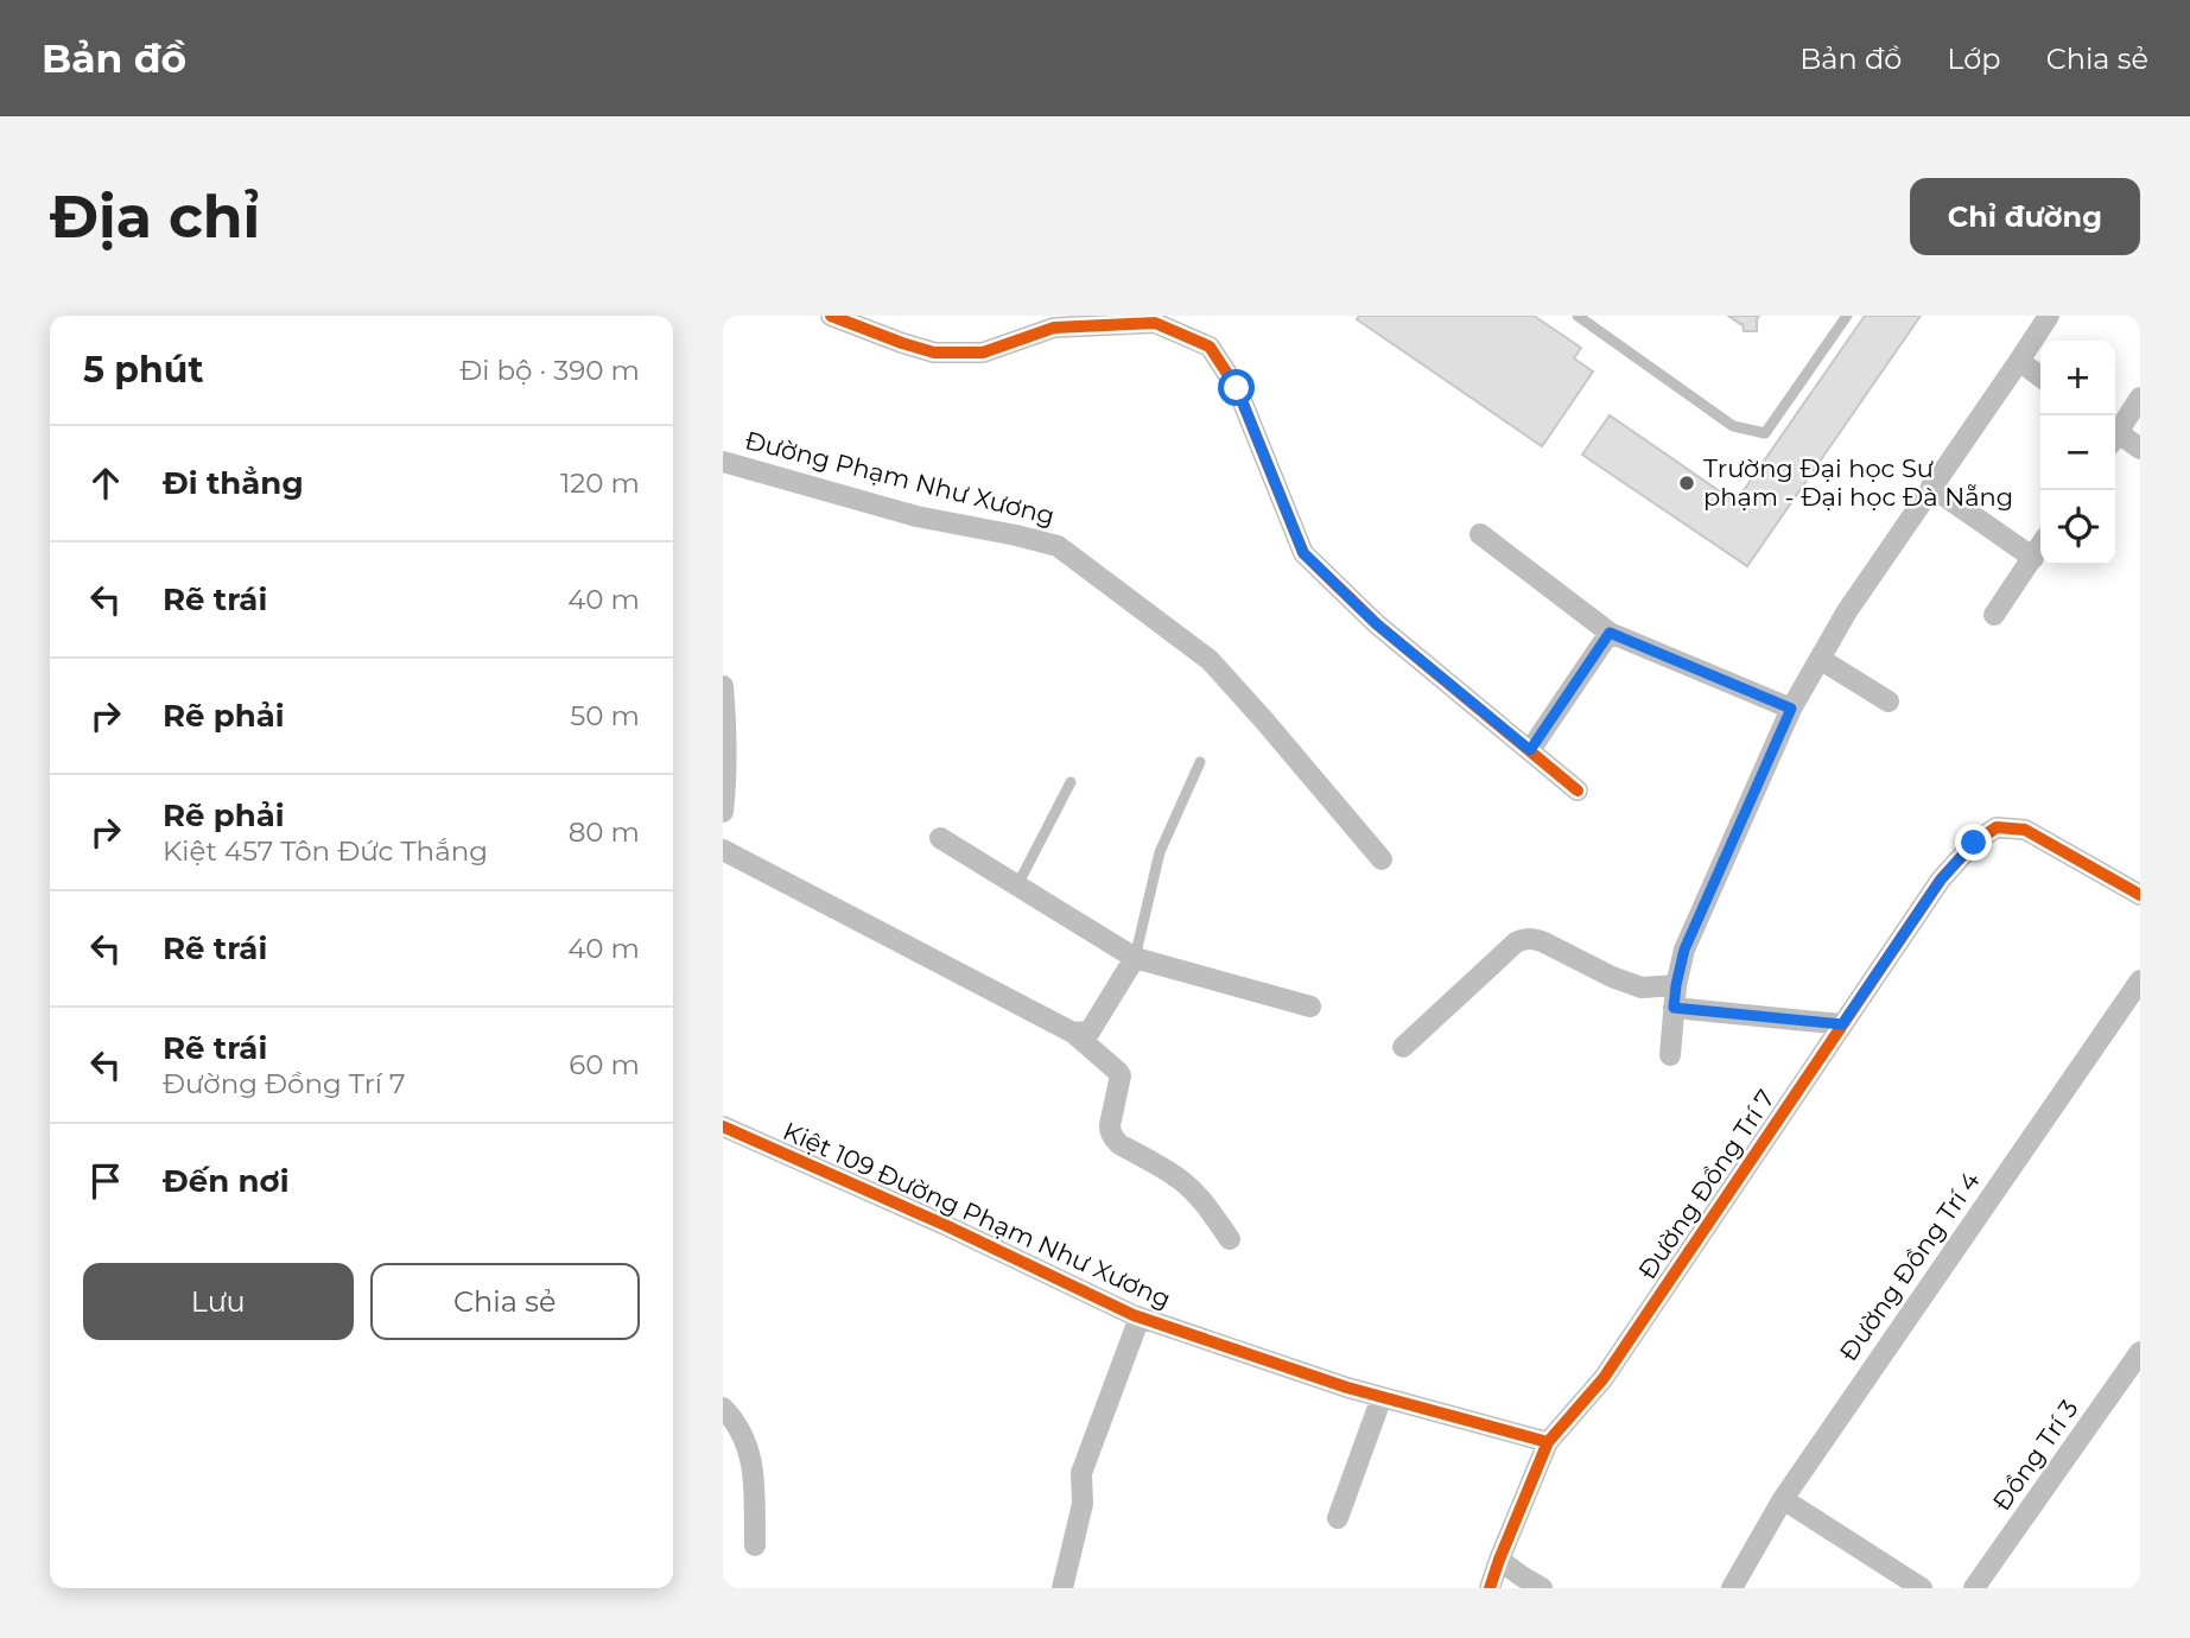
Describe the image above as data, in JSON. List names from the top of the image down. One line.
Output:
{"streets":{"street":["Đường Phạm Như Xương","Đường Đồng Trí 7","Kiệt 109 Đường Phạm Như Xương","Đường Đồng Trí 4","Đồng Trí 3"]},"crossings":[["Đường Đồng Trí 7","Kiệt 109 Đường Phạm Như Xương"]],"places":["Trường Đại học Sư phạm - Đại học Đà Nẵng"],"page":{"header":"Bản đồ","nav":["Bản đồ","Lớp","Chia sẻ"],"buttons":["Chỉ đường",["Lưu","Chia sẻ"]],"title":"Địa chỉ","heading":["5 phút","Đi bộ · 390 m"],"map_buttons":["+","−"],"list":[["Đi thẳng","120 m"],["Rẽ trái","40 m"],["Rẽ phải","50 m"],["Rẽ phải","Kiệt 457 Tôn Đức Thắng","80 m"],["Rẽ trái","40 m"],["Rẽ trái","Đường Đồng Trí 7","60 m"],"Đến nơi"]}}
